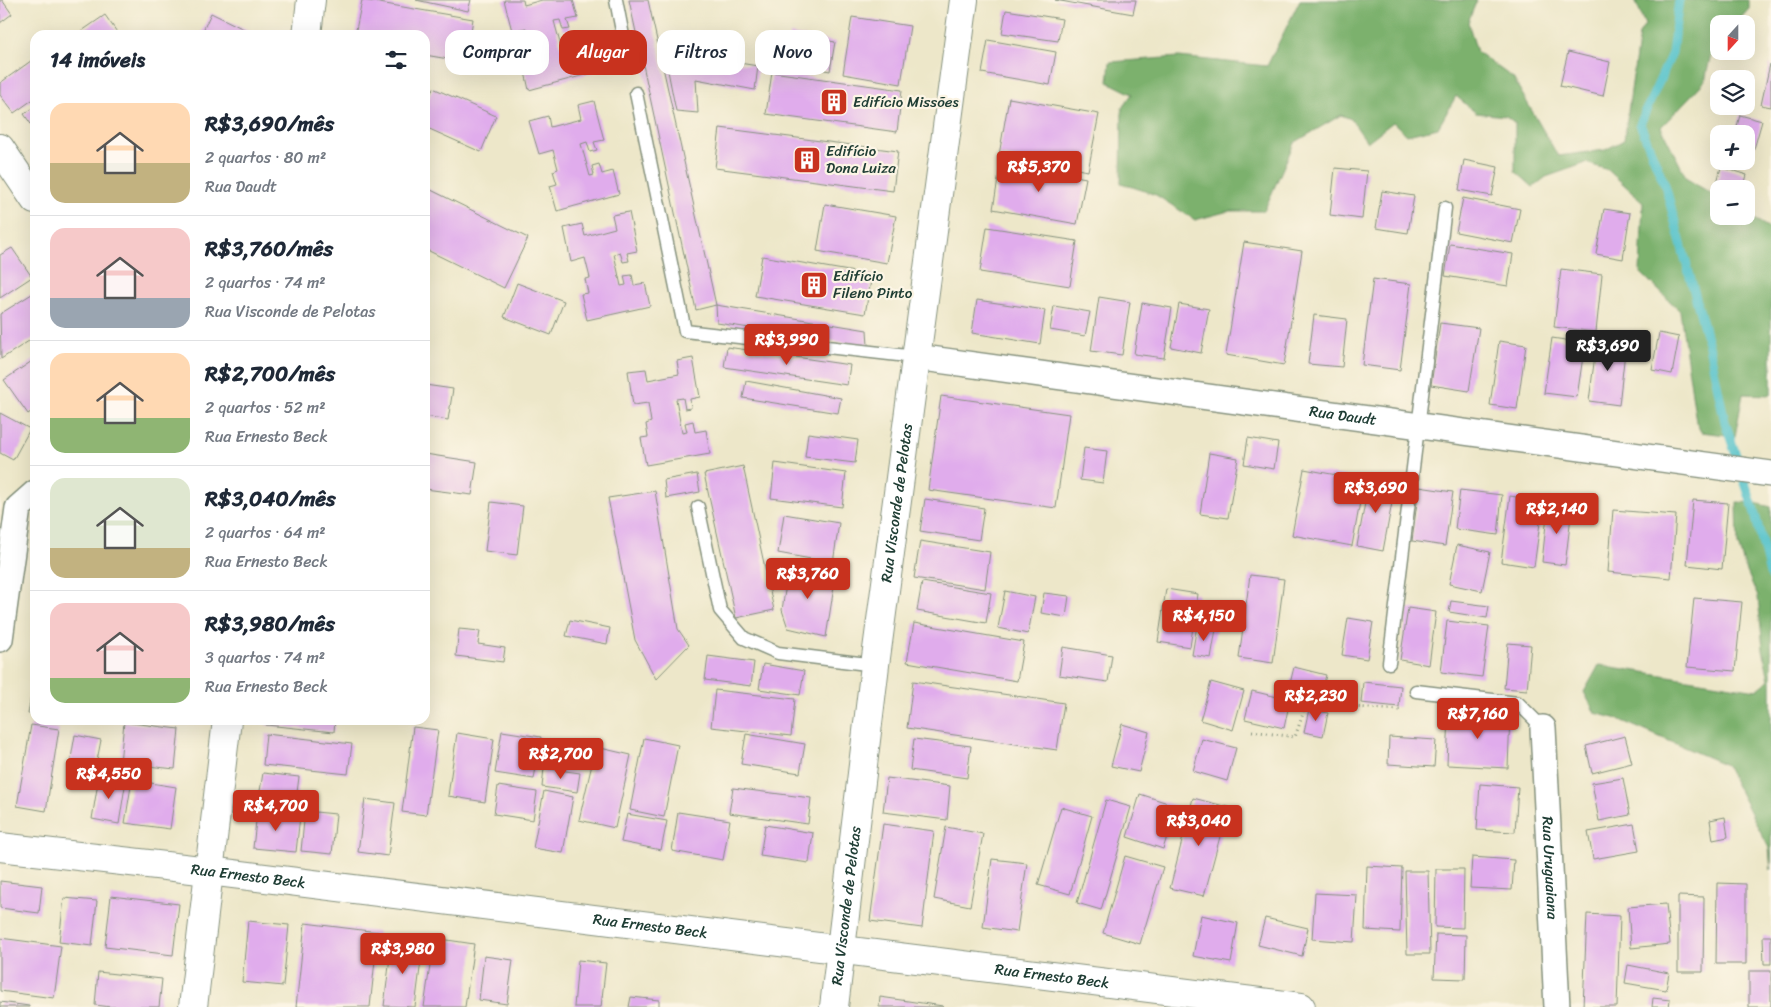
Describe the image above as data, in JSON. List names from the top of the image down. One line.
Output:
{"streets":{"street":["Rua Daudt","Rua Visconde de Pelotas","Rua Uruguaiana","Rua Ernesto Beck"]},"crossings":[["Rua Daudt","Rua Visconde de Pelotas"],["Rua Visconde de Pelotas","Rua Ernesto Beck"]],"places":{"building":["Edifício Missões","Edifício Dona Luiza","Edifício Fileno Pinto"]},"north":"bottom","page":{"map_buttons":["+","−"],"chip":["Comprar","Alugar","Filtros","Novo"],"heading":"14 imóveis","list":[{"name":"R$3,690/mês","note":"2 quartos · 80 m² · Rua Daudt"},{"name":"R$3,760/mês","note":"2 quartos · 74 m² · Rua Visconde de Pelotas"},{"name":"R$2,700/mês","note":"2 quartos · 52 m² · Rua Ernesto Beck"},{"name":"R$3,040/mês","note":"2 quartos · 64 m² · Rua Ernesto Beck"},{"name":"R$3,980/mês","note":"3 quartos · 74 m² · Rua Ernesto Beck"}],"price":["R$5,370","R$3,990","R$3,690","R$3,690","R$2,140","R$3,760","R$4,150","R$2,230","R$7,160","R$2,700","R$4,550","R$4,700","R$3,040","R$3,980"]}}
